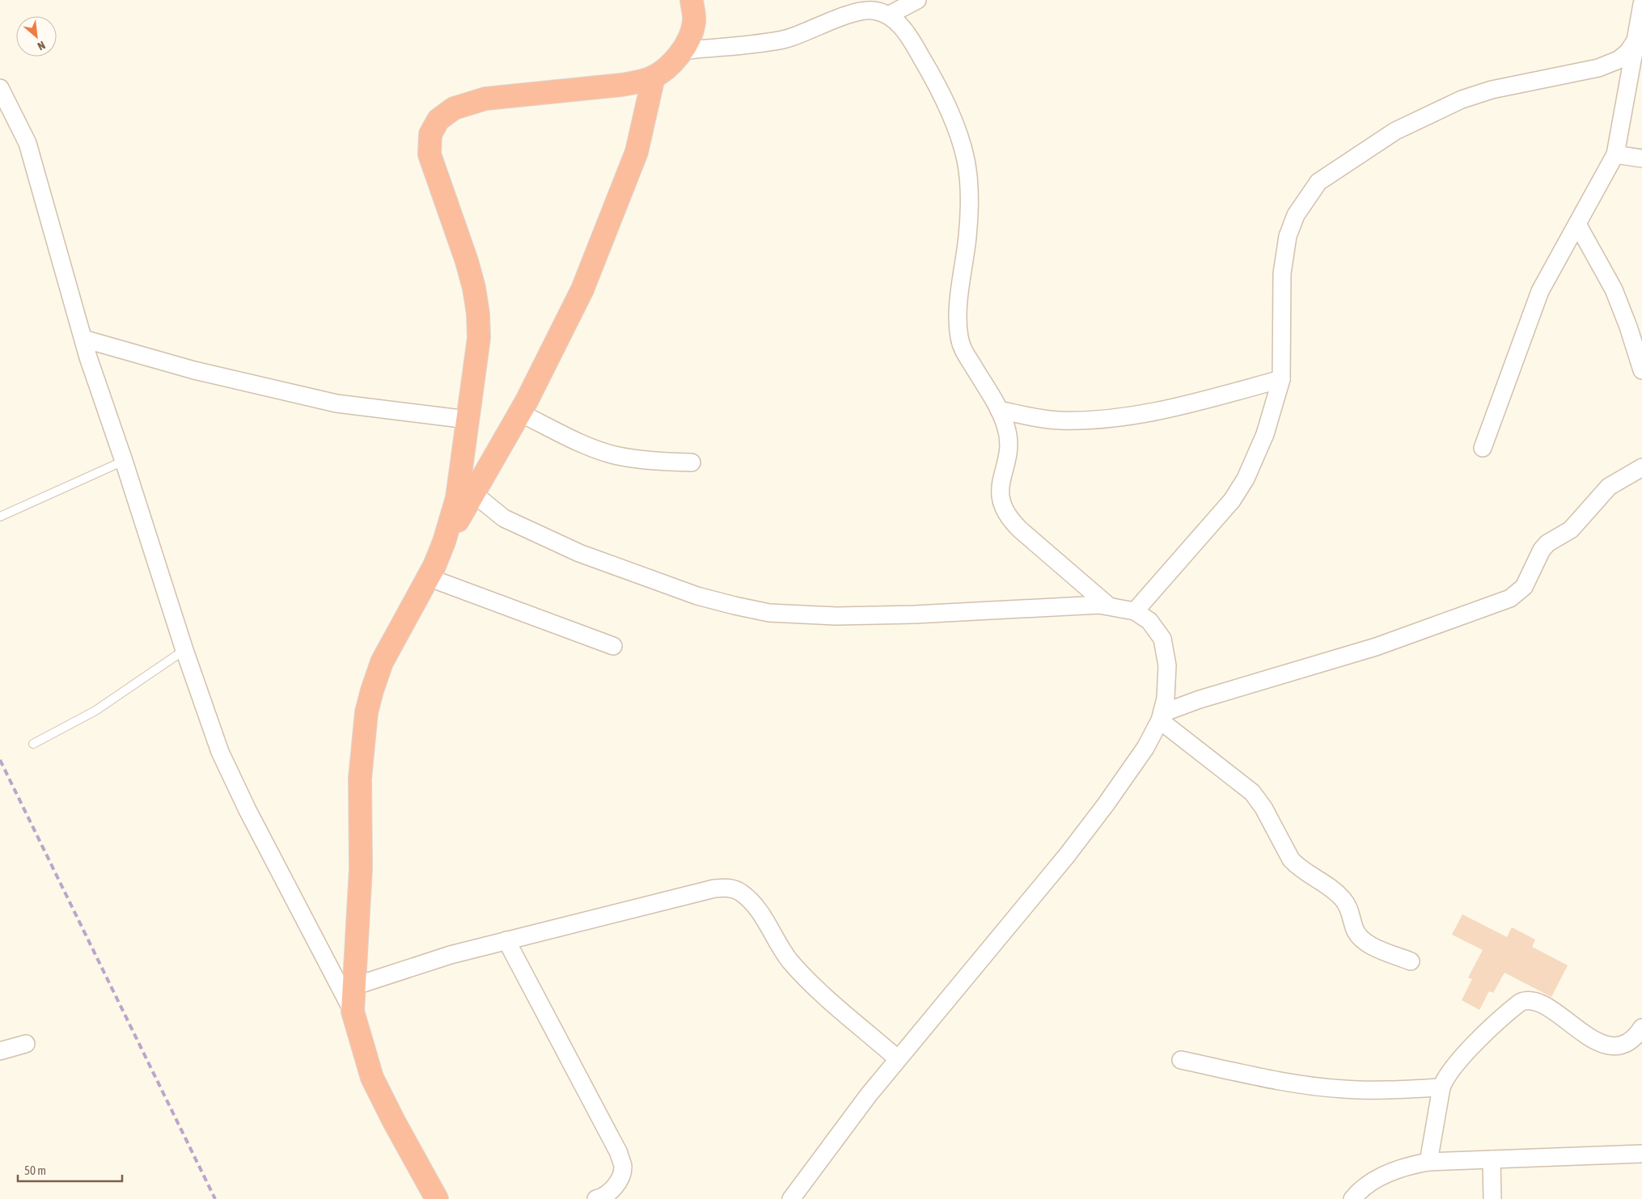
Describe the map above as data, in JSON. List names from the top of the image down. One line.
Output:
{"scale_bar":"50 m","north":"bottom right"}
